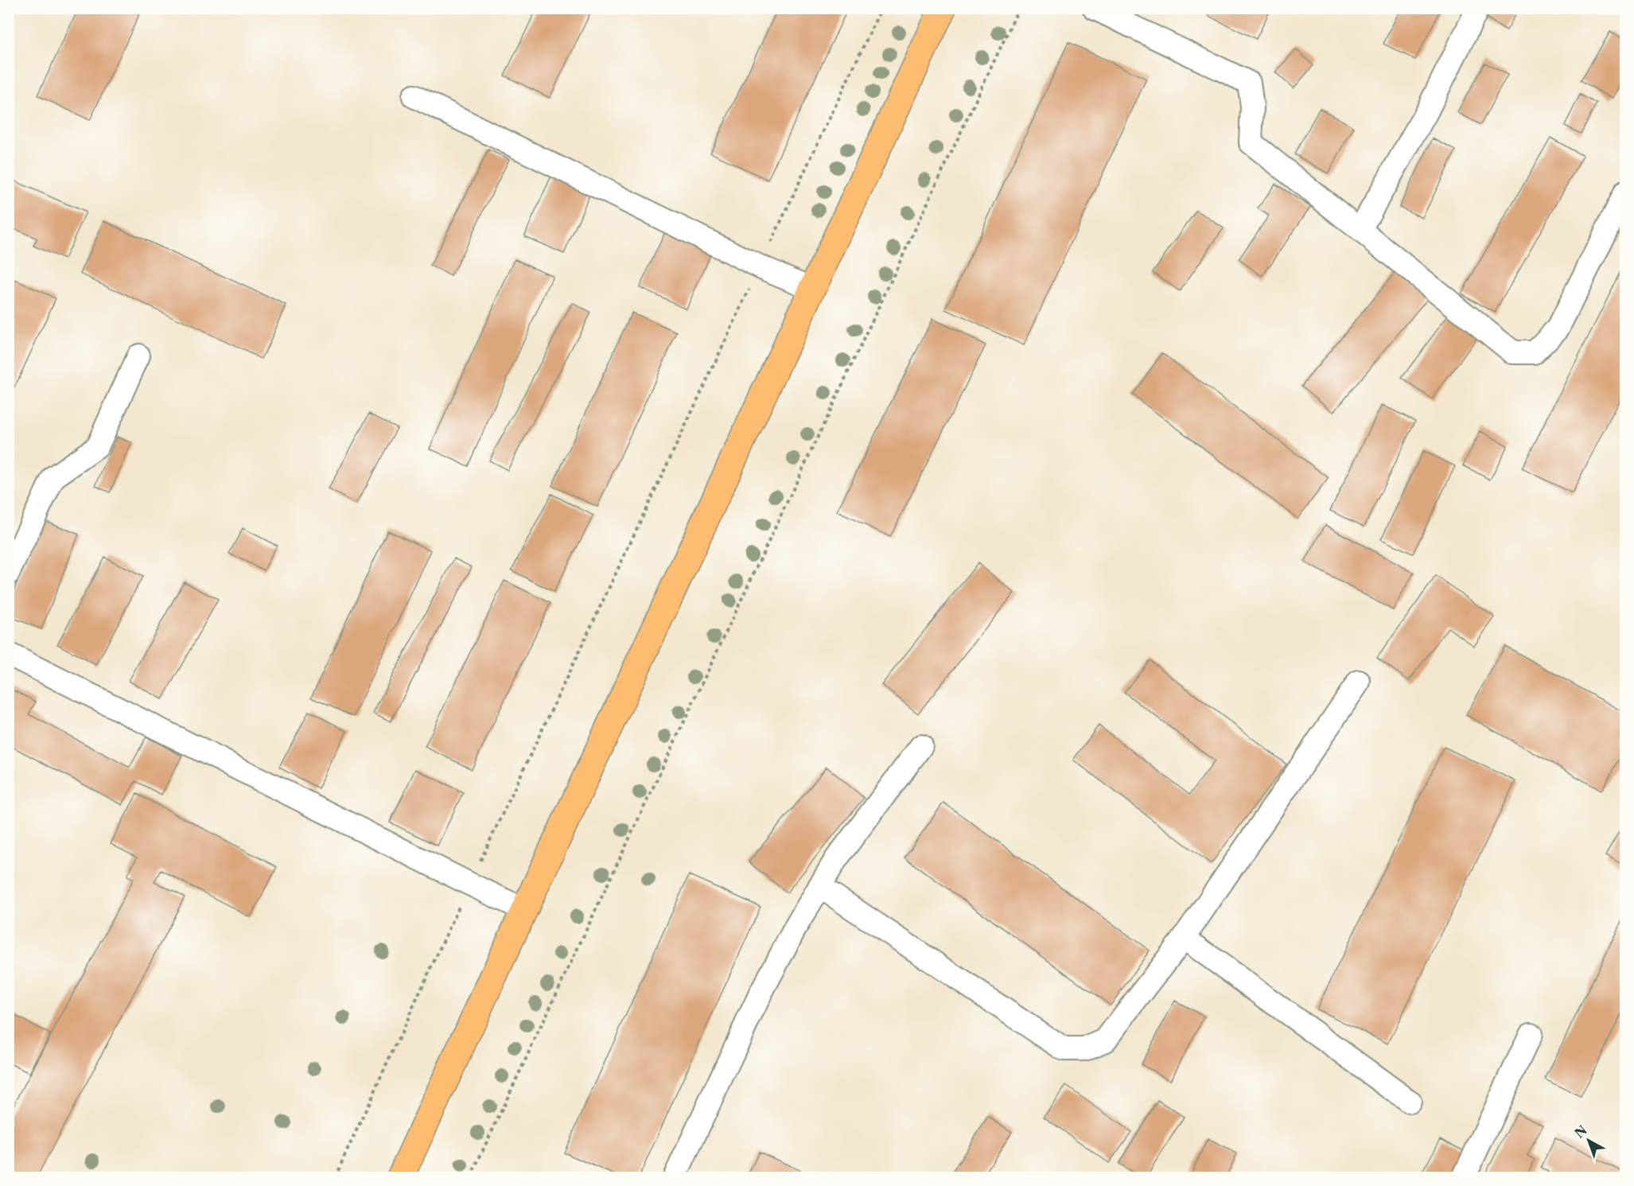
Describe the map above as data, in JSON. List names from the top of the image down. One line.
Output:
{"north":"top left"}
